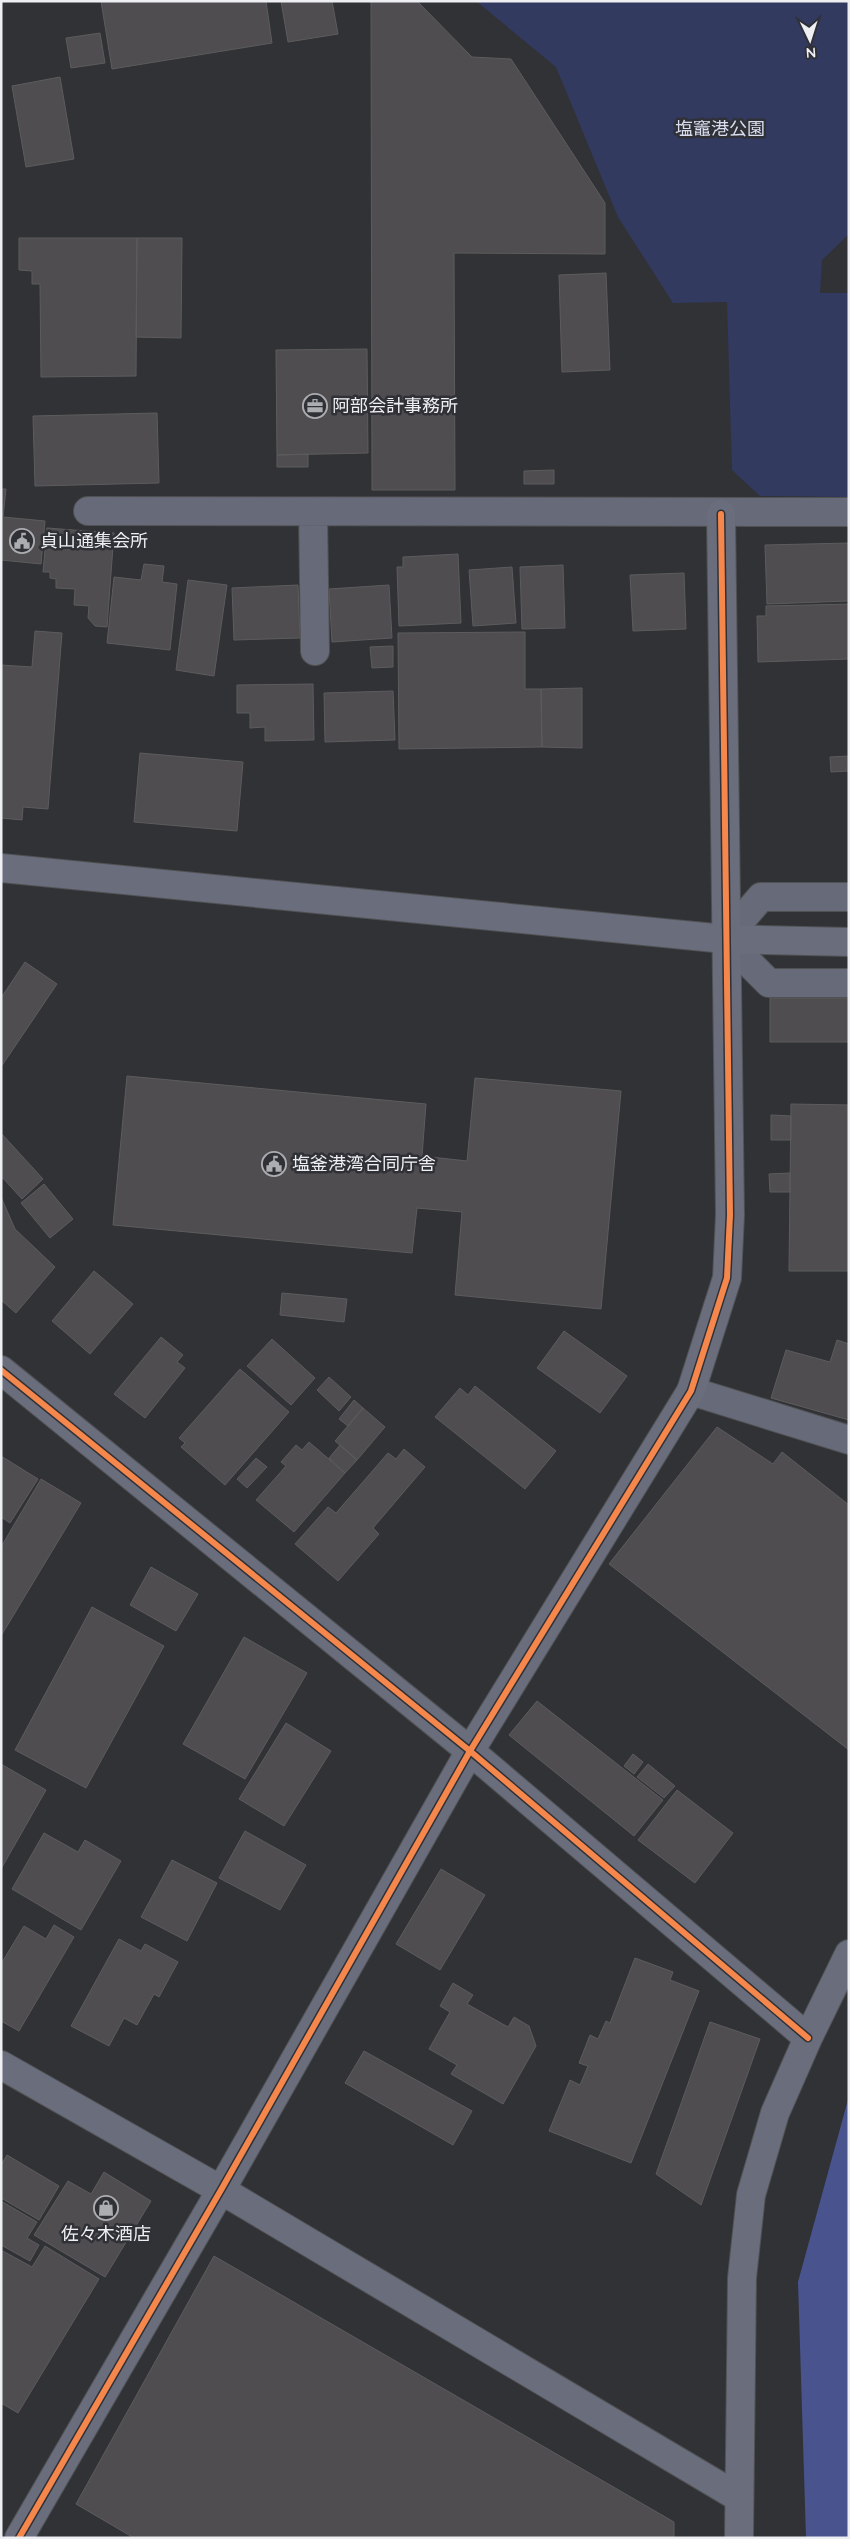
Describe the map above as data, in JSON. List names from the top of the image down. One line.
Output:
{"parks":["塩竈港公園"],"places":{"office":["阿部会計事務所"],"public building":["貞山通集会所","塩釜港湾合同庁舎"],"shop":["佐々木酒店"]},"north":"bottom"}
